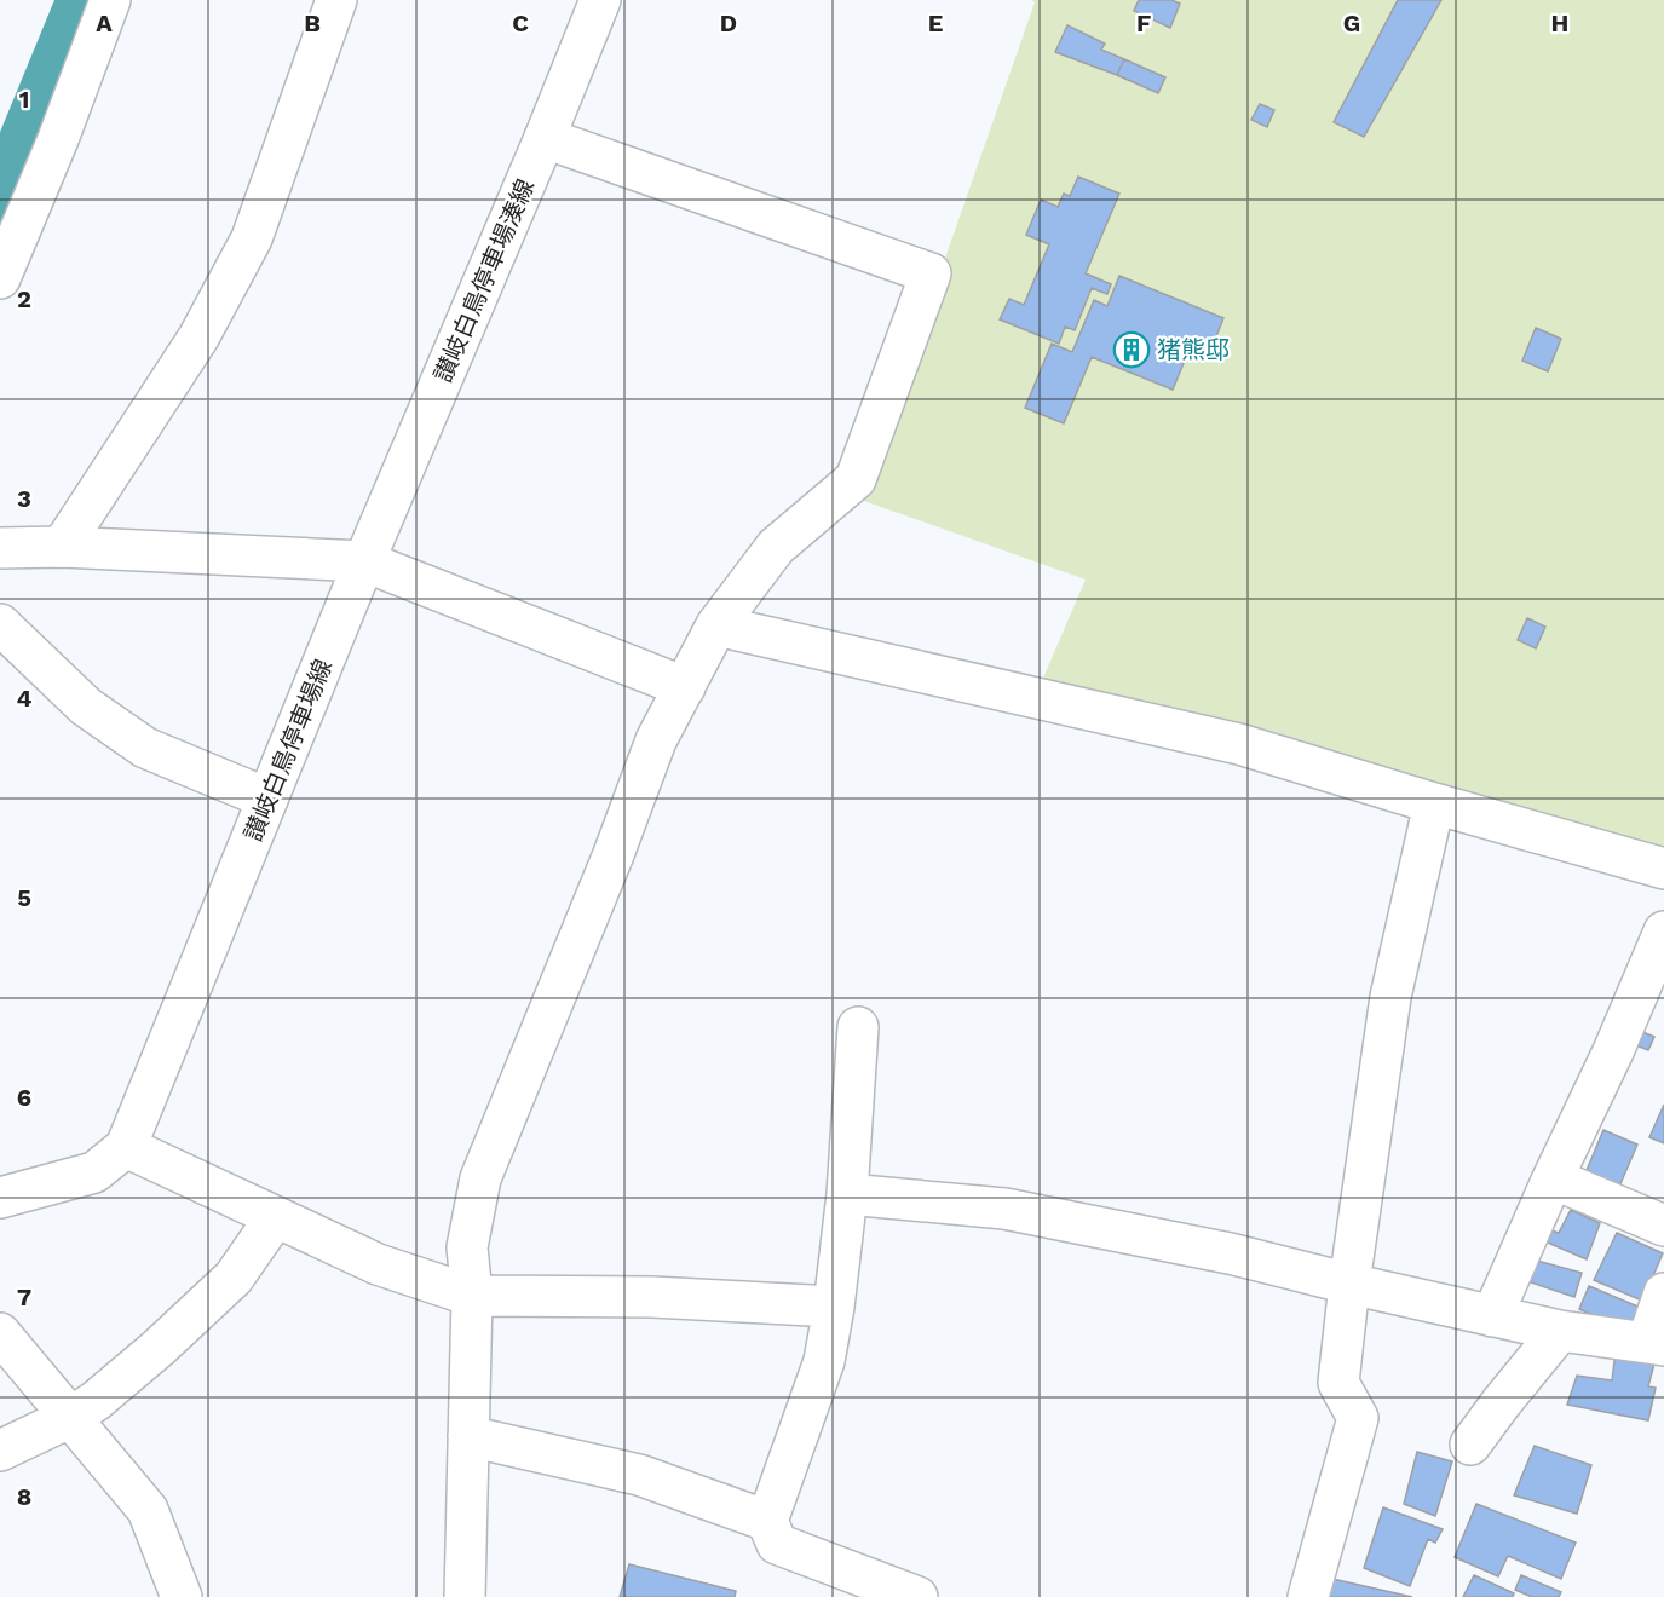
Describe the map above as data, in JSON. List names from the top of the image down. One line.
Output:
{"streets":{"street":["讃岐白鳥停車場湊線","讃岐白鳥停車場線"]},"crossings":[["讃岐白鳥停車場湊線","讃岐白鳥停車場線"]],"places":{"building":["猪熊邸"]},"grid":{"columns":["A","B","C","D","E","F","G","H"],"rows":["1","2","3","4","5","6","7","8"]}}
